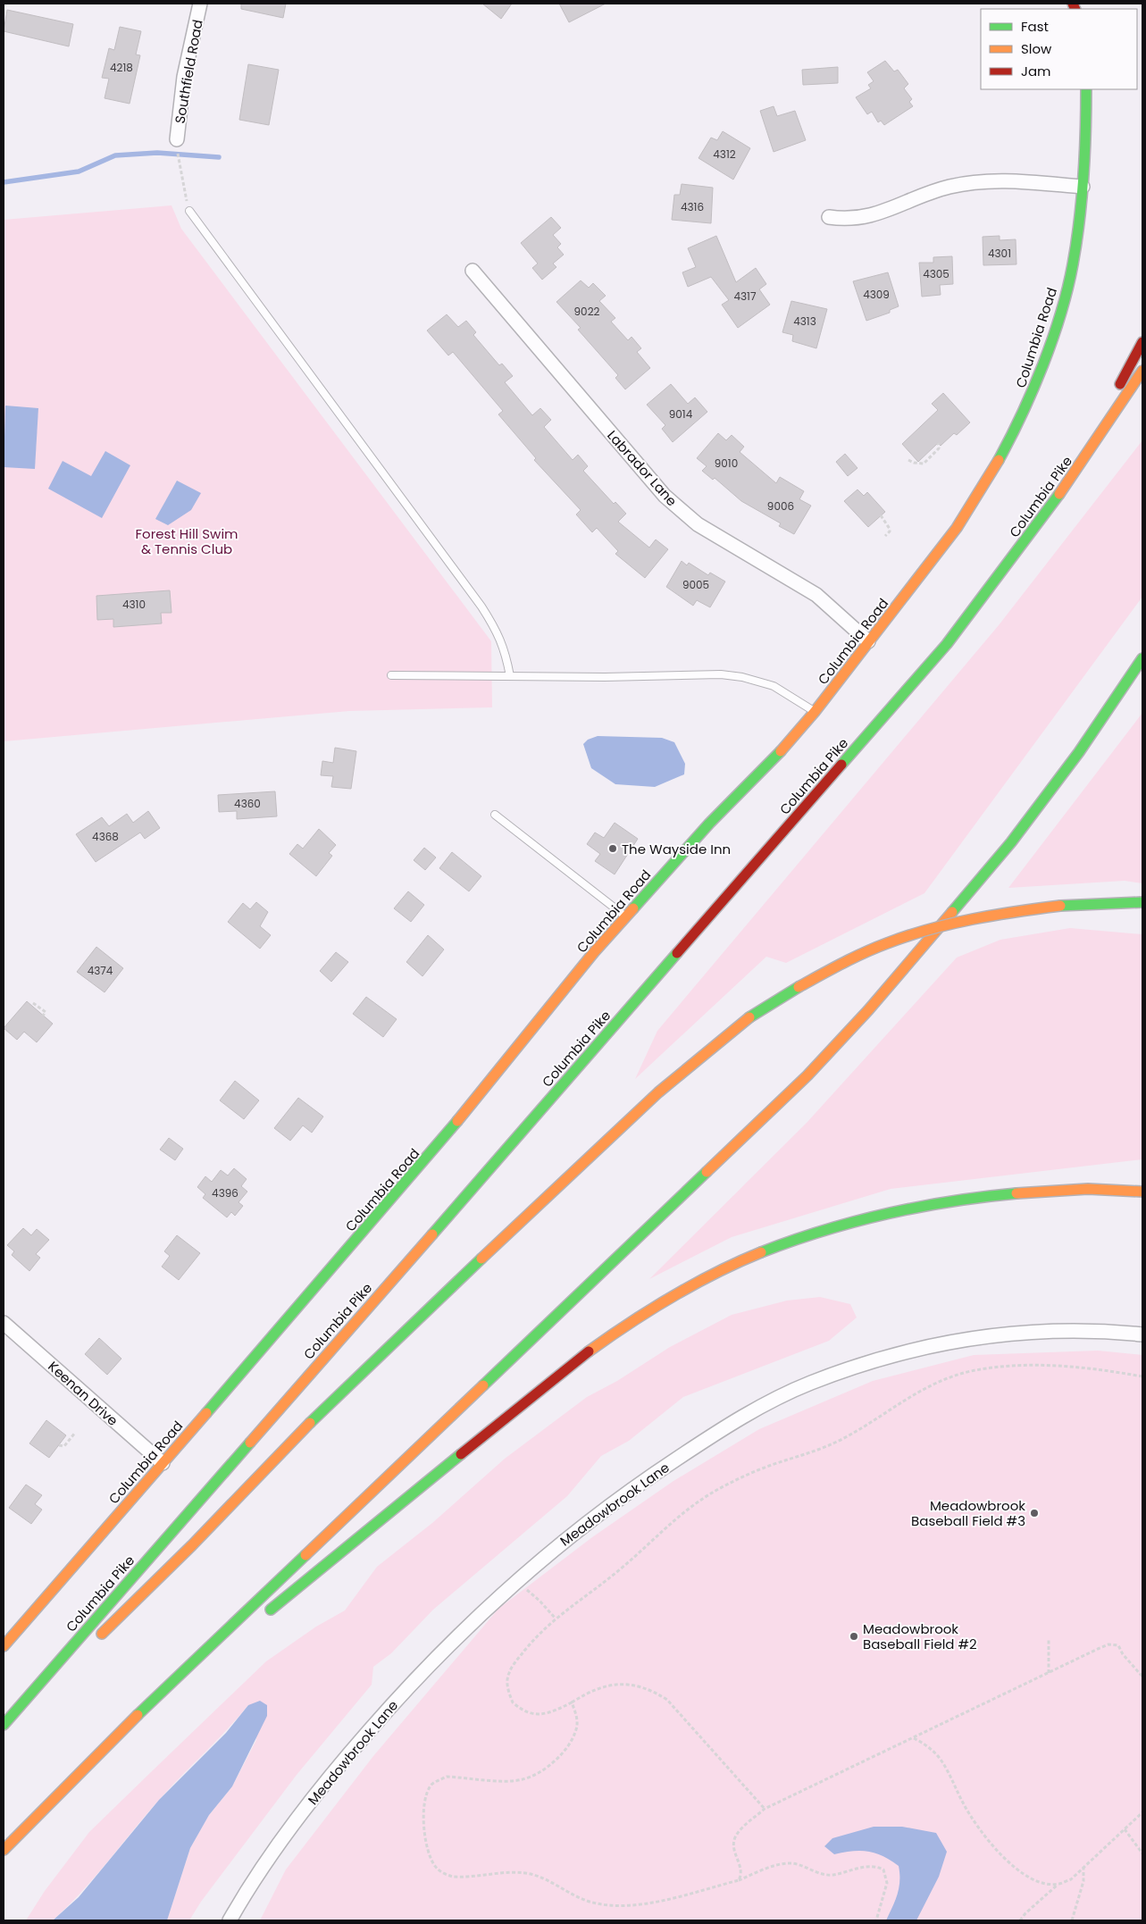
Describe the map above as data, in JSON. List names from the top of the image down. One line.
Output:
{"streets":{"main road":["Columbia Road","Columbia Pike"],"street":["Southfield Road","Labrador Lane","Keenan Drive","Meadowbrook Lane"]},"crossings":[["Columbia Road","Labrador Lane"],["Columbia Road","Keenan Drive"]],"parks":["Forest Hill Swim & Tennis Club"],"places":["The Wayside Inn","Meadowbrook Baseball Field #3","Meadowbrook Baseball Field #2"],"house_numbers":["4218","4312","4316","4301","4305","4309","4317","9022","4313","9014","9010","9006","9005","4310","4360","4368","4374","4396"],"legend":["Fast","Slow","Jam"]}
